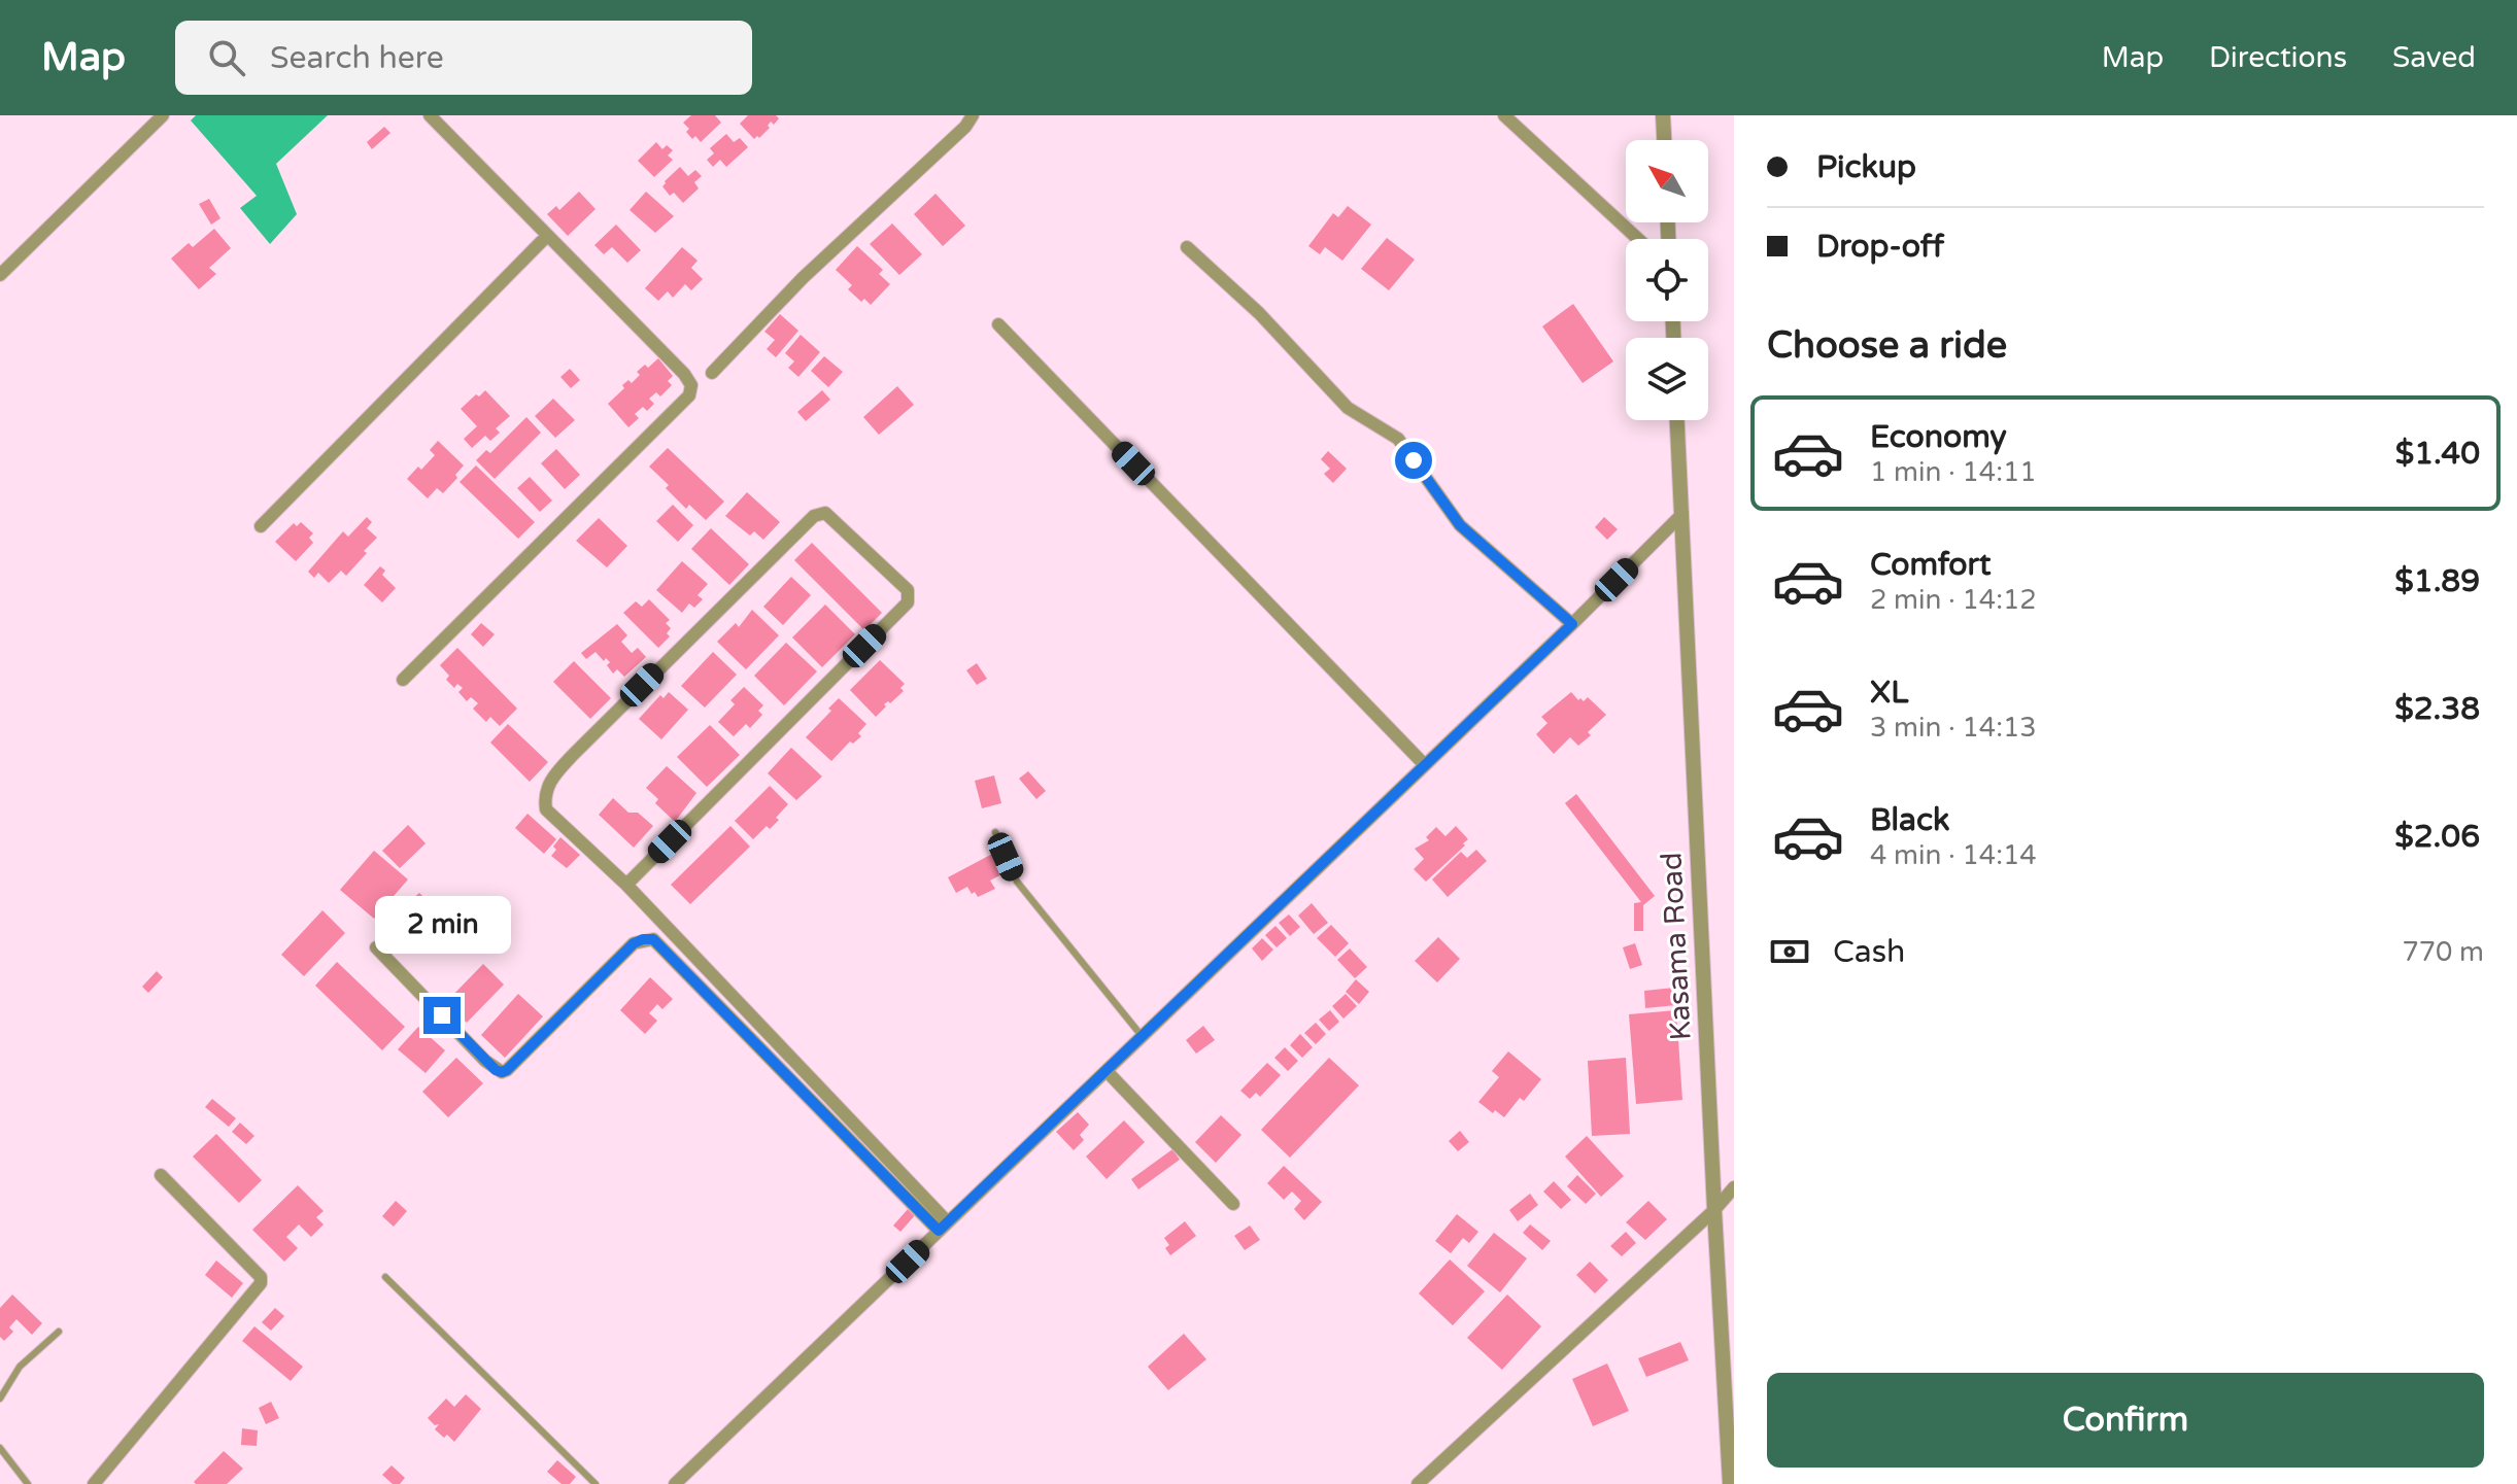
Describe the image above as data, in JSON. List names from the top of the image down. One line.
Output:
{"streets":{"street":["Kasama Road"]},"north":"top left","page":{"header":"Map","search":"Search here","nav":["Map","Directions","Saved"],"banner":["Pickup","Drop-off"],"heading":"Choose a ride","list":[{"name":"Economy","note":"1 min · 14:11","value":"$1.40"},{"name":"Comfort","note":"2 min · 14:12","value":"$1.89"},{"name":"XL","note":"3 min · 14:13","value":"$2.38"},{"name":"Black","note":"4 min · 14:14","value":"$2.06"}],"bubble":"2 min","pay":["Cash","770 m"],"buttons":"Confirm"}}
